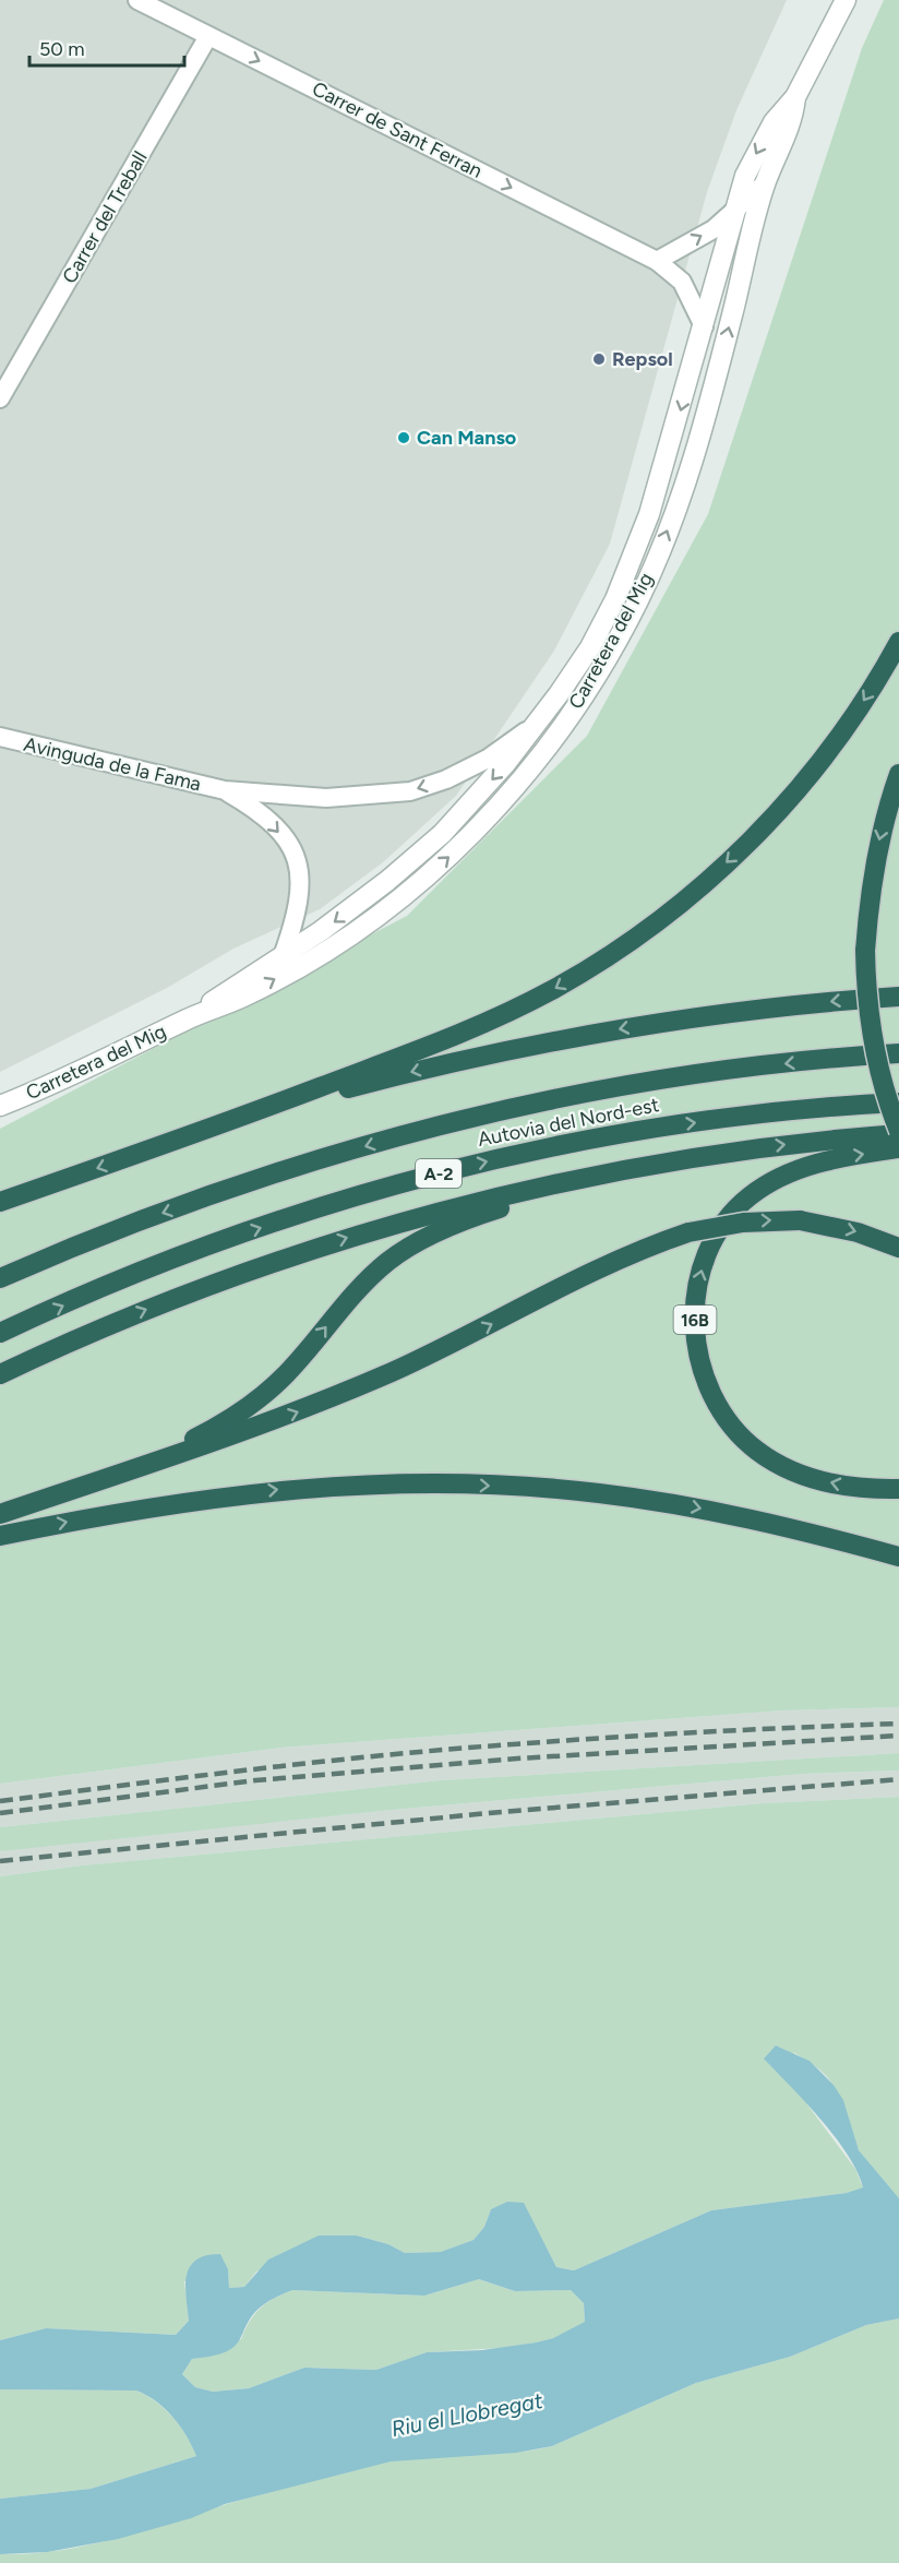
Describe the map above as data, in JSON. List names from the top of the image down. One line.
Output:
{"streets":{"highway":["Autovia del Nord-est","A-2","16B"],"street":["Carrer de Sant Ferran","Carrer del Treball","Carretera del Mig","Avinguda de la Fama"]},"crossings":[["Carrer de Sant Ferran","Carrer del Treball"],["Carrer de Sant Ferran","Carretera del Mig"]],"one_way":["Carrer de Sant Ferran"],"water":["Riu el Llobregat"],"places":["Repsol","Can Manso"],"scale_bar":"50 m"}
